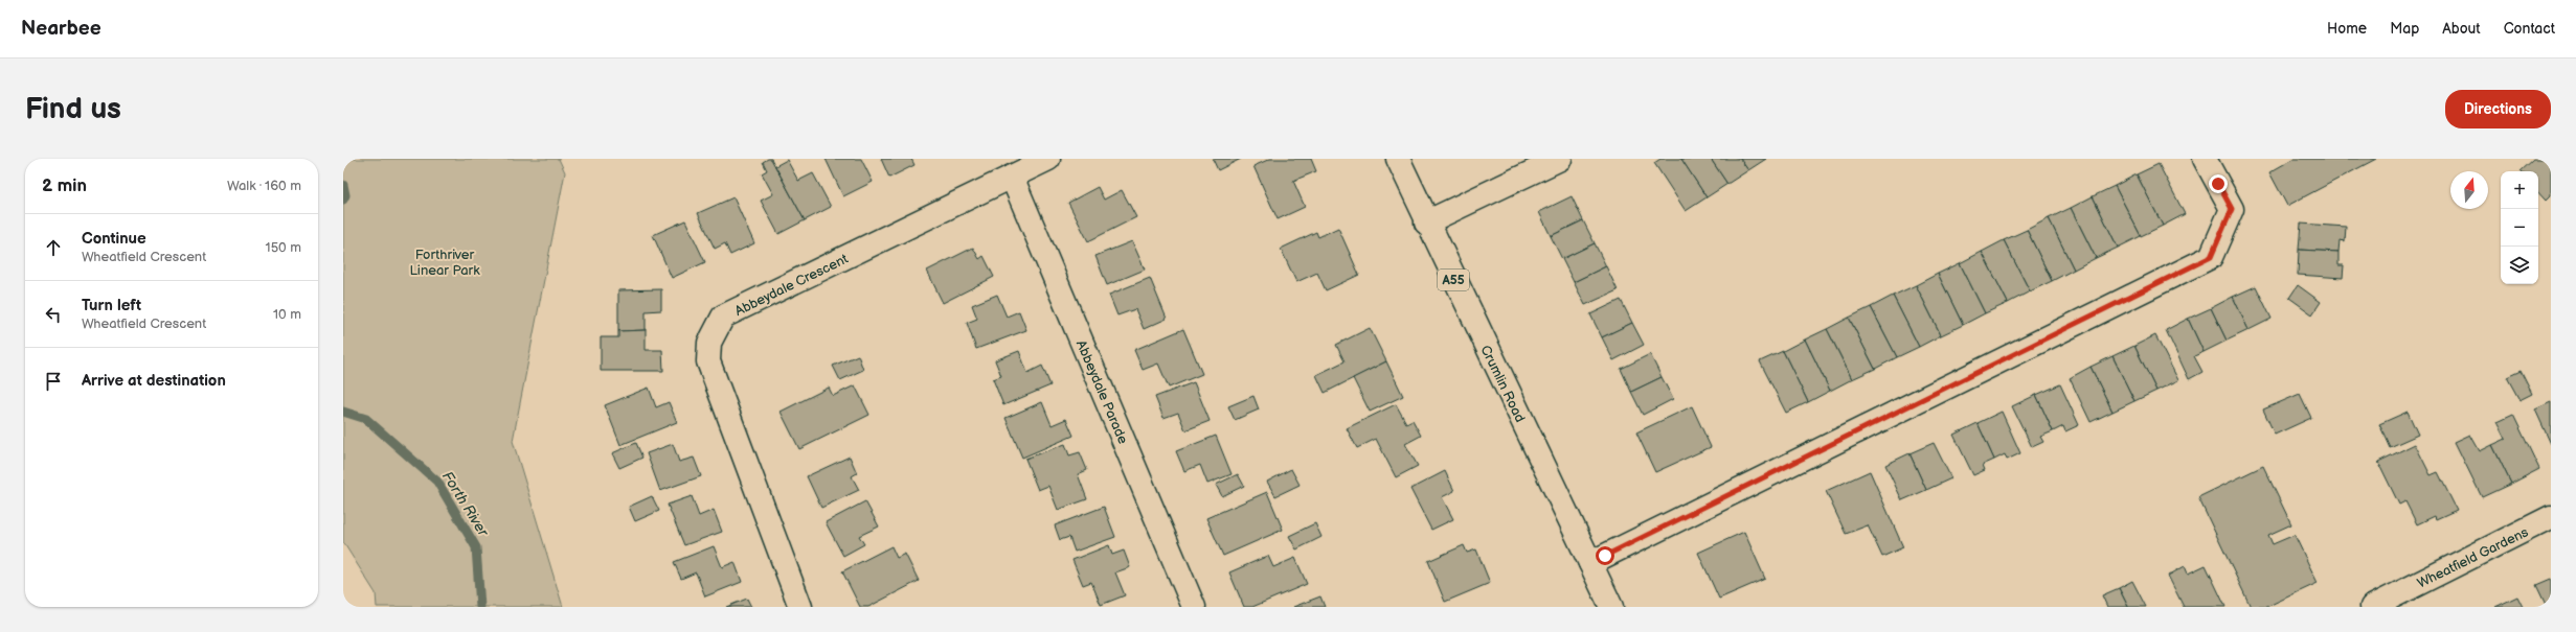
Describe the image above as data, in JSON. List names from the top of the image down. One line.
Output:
{"streets":{"main road":["A55","Abbeydale Crescent","Crumlin Road","Abbeydale Parade","Wheatfield Gardens"]},"crossings":[["Abbeydale Crescent","Abbeydale Parade"]],"water":["Forth River"],"parks":["Forthriver Linear Park"],"north":"top","page":{"header":"Nearbee","nav":["Home","Map","About","Contact"],"buttons":"Directions","title":"Find us","heading":["2 min","Walk · 160 m"],"map_buttons":["+","−"],"list":[["Continue","Wheatfield Crescent","150 m"],["Turn left","Wheatfield Crescent","10 m"],"Arrive at destination"]}}
